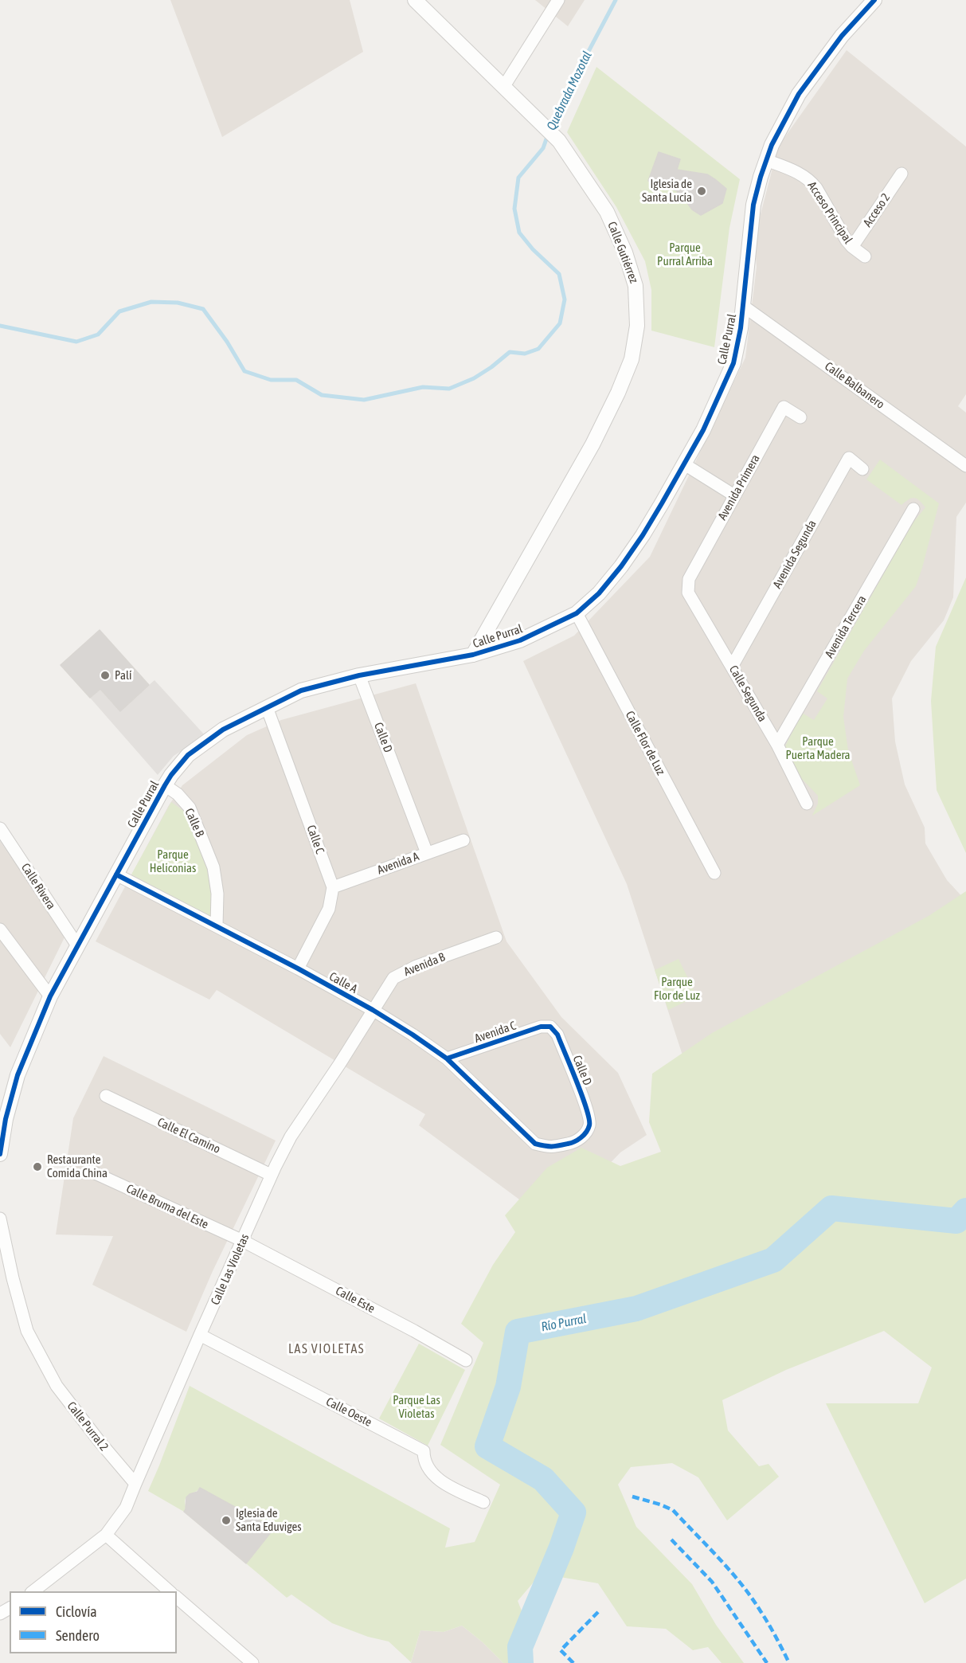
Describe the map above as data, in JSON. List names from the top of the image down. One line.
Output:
{"streets":{"street":["Acceso 2","Acceso Principal","Calle Gutiérrez","Calle Purral","Calle Balbanero","Avenida Primera","Avenida Segunda","Avenida Tercera","Calle Segunda","Calle D","Calle Flor de Luz","Calle B","Calle C","Avenida A","Calle Rivera","Avenida B","Calle A","Avenida C","Calle El Camino","Calle Bruma del Este","Calle Las Violetas","Calle Este","Calle Oeste","Calle Purral 2"]},"crossings":[["Acceso 2","Acceso Principal"],["Acceso Principal","Calle Purral"],["Calle Gutiérrez","Calle Purral"],["Calle Purral","Calle Balbanero"],["Calle Purral","Calle D"],["Calle Purral","Calle Flor de Luz"],["Calle Purral","Calle B"],["Calle Purral","Calle C"],["Calle Purral","Calle Rivera"],["Calle Purral","Calle A"],["Avenida Primera","Calle Segunda"],["Avenida Segunda","Calle Segunda"],["Avenida Tercera","Calle Segunda"],["Calle D","Avenida A"],["Calle D","Calle A"],["Calle D","Avenida C"],["Calle B","Calle A"],["Calle C","Avenida A"],["Avenida B","Calle A"],["Avenida B","Calle Las Violetas"],["Calle A","Avenida C"],["Calle El Camino","Calle Las Violetas"],["Calle Bruma del Este","Calle Las Violetas"],["Calle Bruma del Este","Calle Este"],["Calle Las Violetas","Calle Este"],["Calle Las Violetas","Calle Oeste"],["Calle Las Violetas","Calle Purral 2"]],"districts":["LAS VIOLETAS"],"water":["Quebrada Mozotal","Río Purral"],"parks":["Parque Purral Arriba","Parque Puerta Madera","Parque Heliconias","Parque Flor de Luz","Parque Las Violetas"],"places":["Iglesia de Santa Lucía","Palí","Restaurante Comida China","Iglesia de Santa Eduviges"],"legend":["Ciclovía","Sendero"]}
